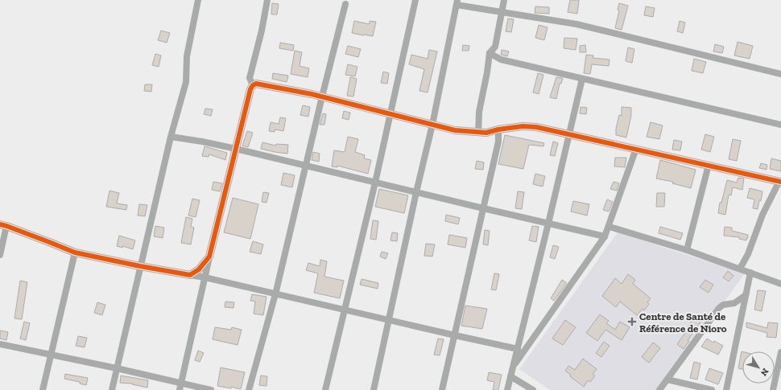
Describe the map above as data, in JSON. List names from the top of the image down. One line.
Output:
{"places":{"health":["Centre de Santé de Référence de Nioro"]},"north":"bottom right"}
